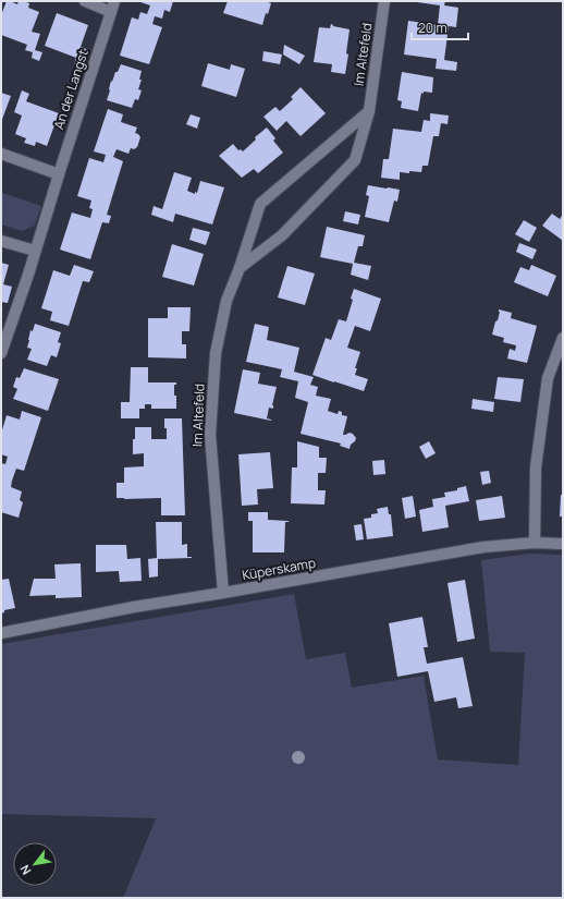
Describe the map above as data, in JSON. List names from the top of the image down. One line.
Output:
{"streets":{"street":["Im Altefeld","An der Langst","Küperskamp"]},"crossings":[["Im Altefeld","Küperskamp"]],"scale_bar":"20 m","north":"bottom left"}
